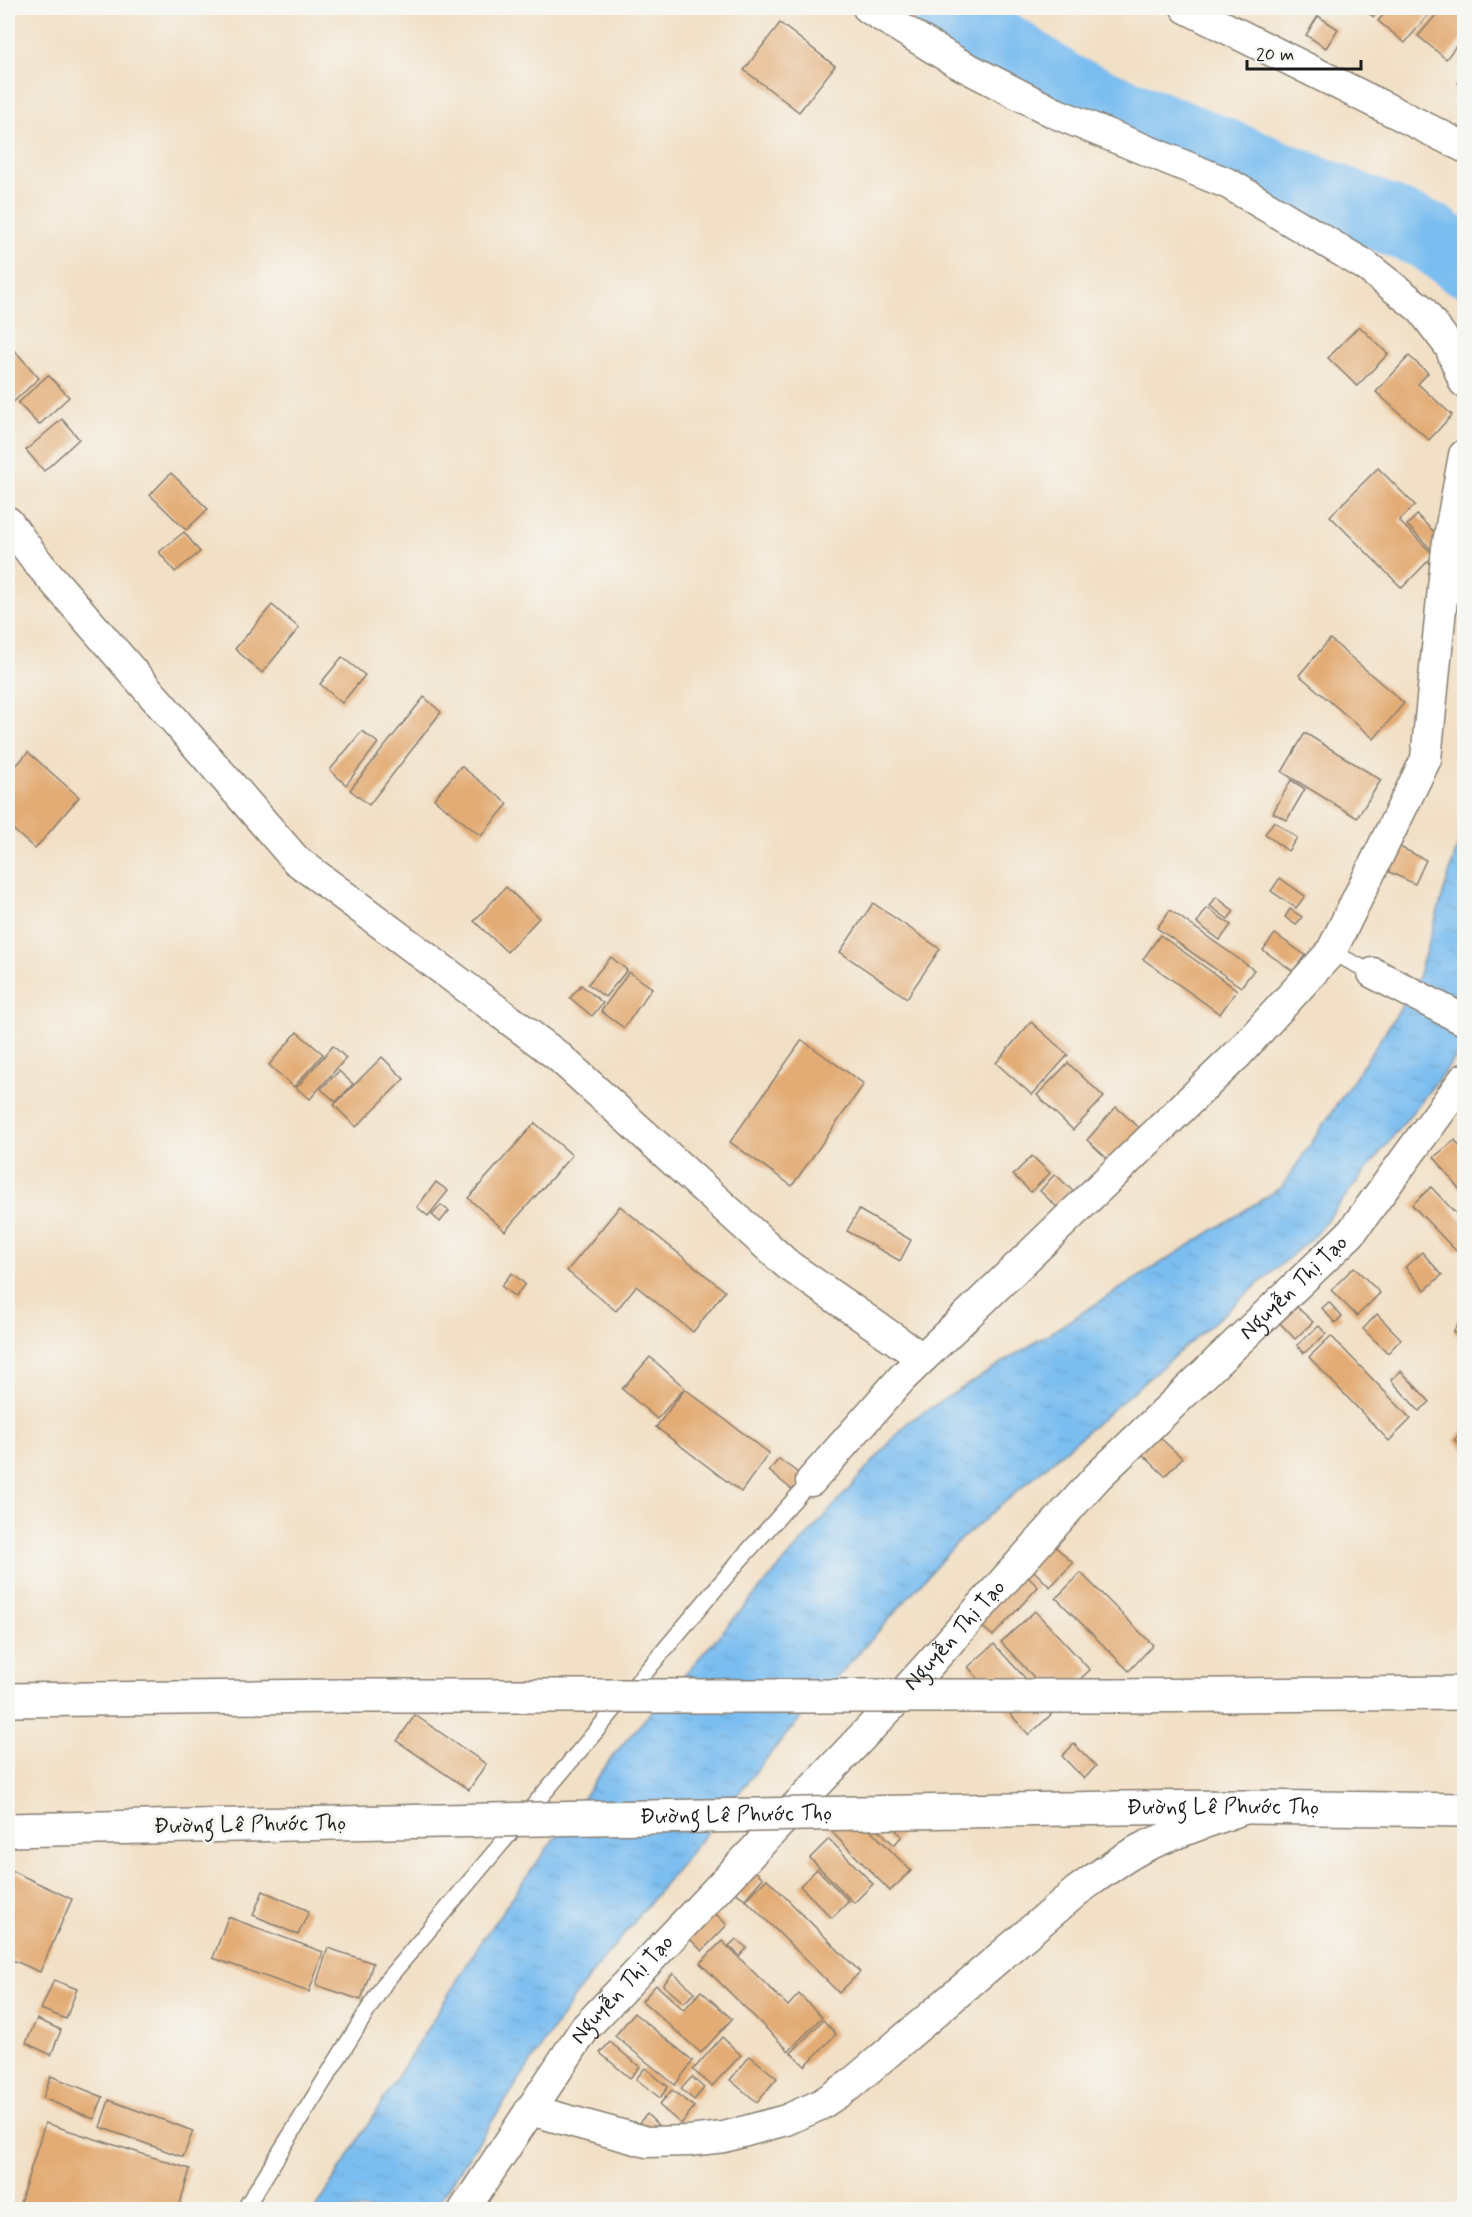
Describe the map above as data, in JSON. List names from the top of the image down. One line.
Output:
{"streets":{"street":["Nguyễn Thị Tạo","Đường Lê Phước Thọ"]},"scale_bar":"20 m"}
